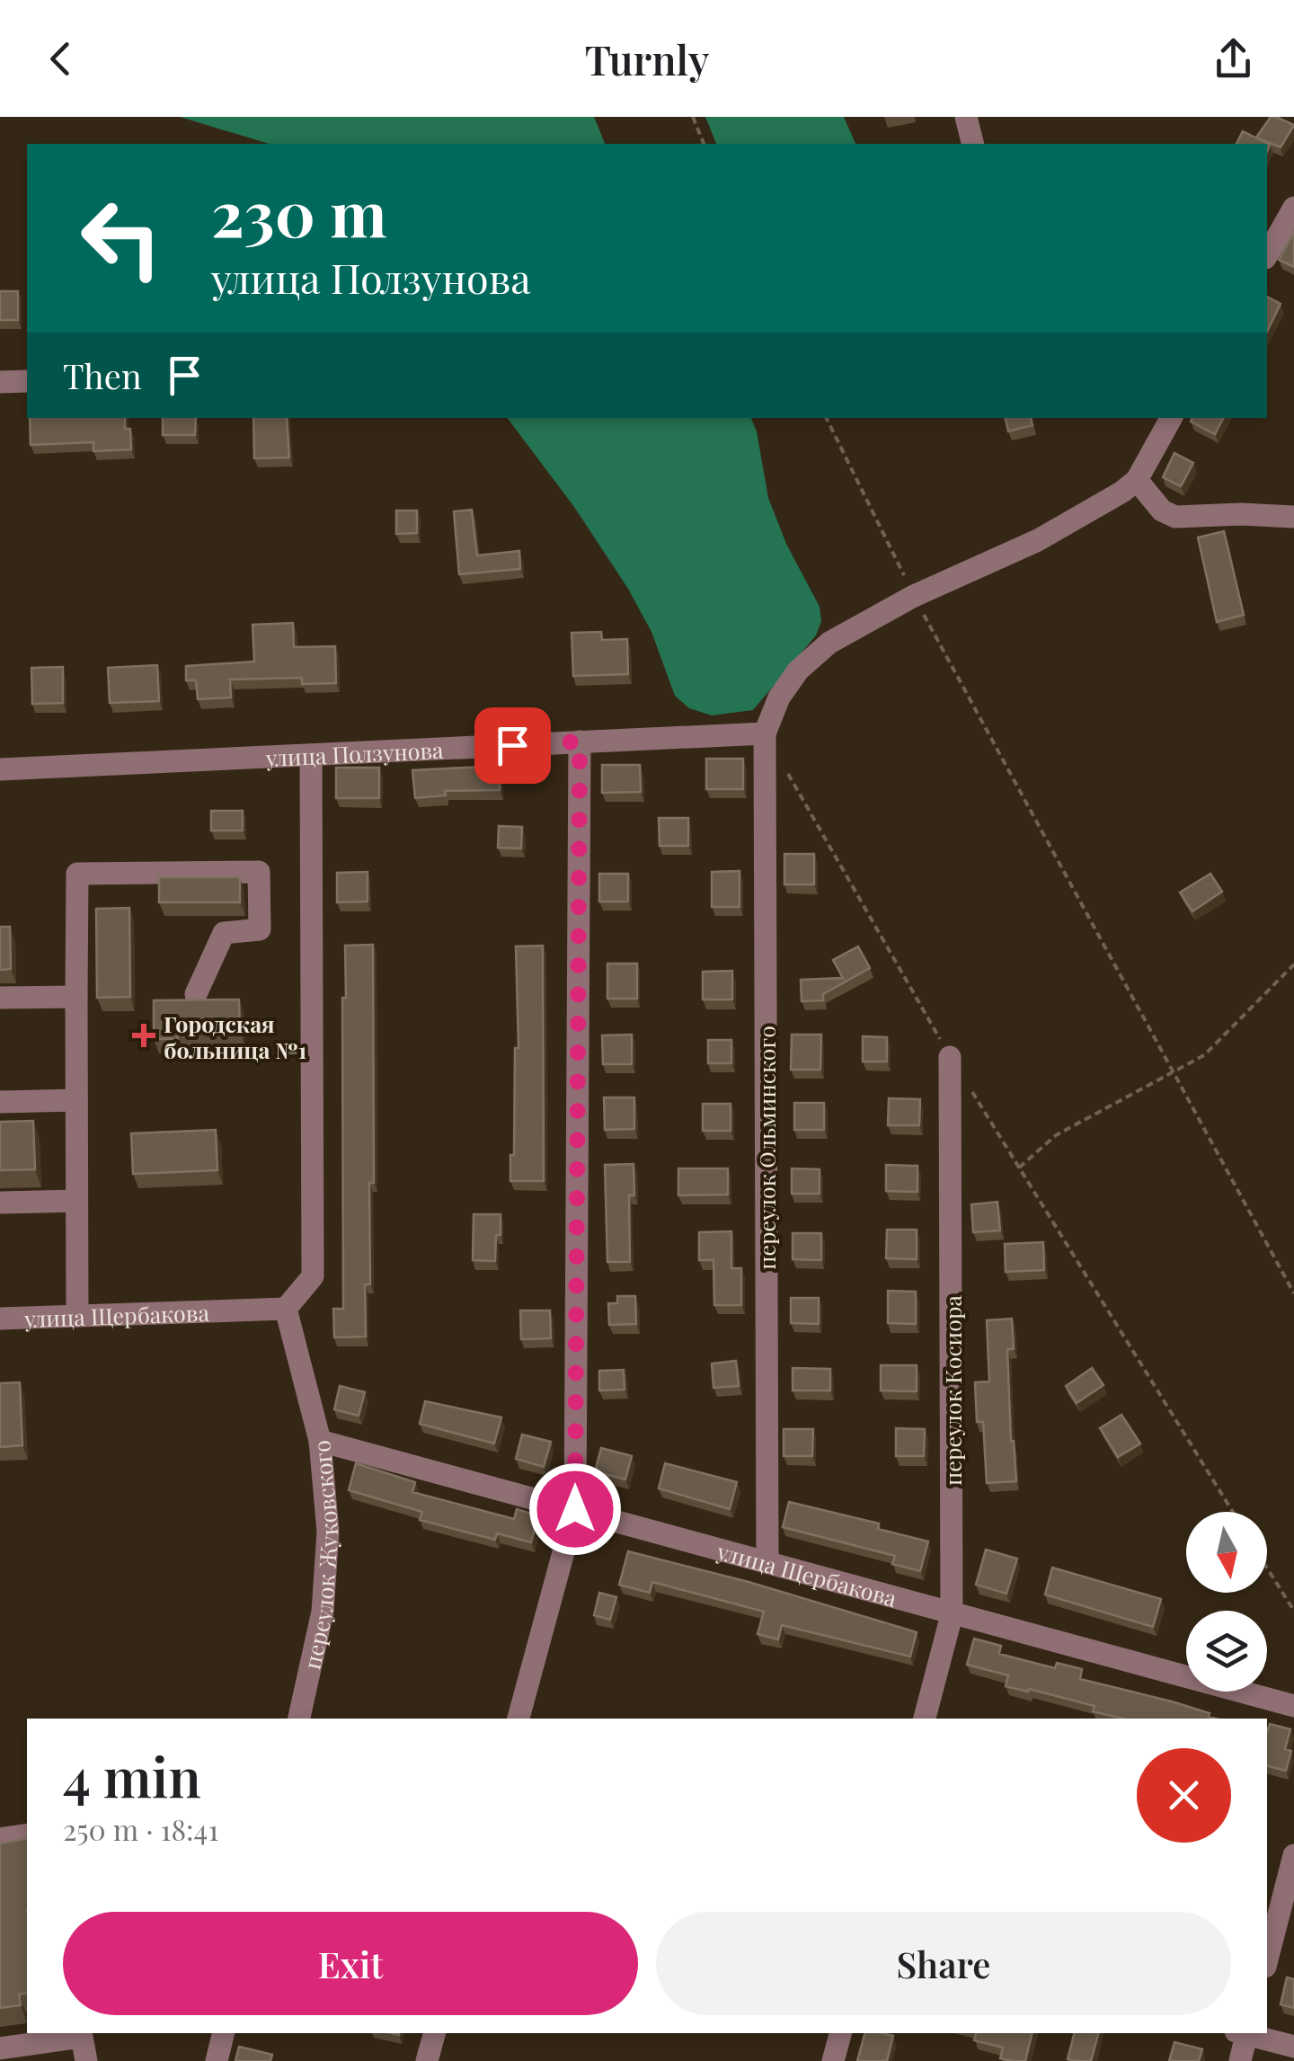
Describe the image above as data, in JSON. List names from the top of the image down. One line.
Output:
{"streets":{"street":["улица Ползунова","переулок Ольминского","улица Щербакова","переулок Косиора","переулок Жуковского"]},"crossings":[["улица Ползунова","переулок Ольминского"],["переулок Ольминского","улица Щербакова"],["улица Щербакова","переулок Косиора"],["улица Щербакова","переулок Жуковского"]],"places":{"health":["Городская больница №1"]},"north":"bottom","page":{"header":"Turnly","turn":["230 m","улица Ползунова"],"then":"Then","heading":["4 min","250 m · 18:41"],"buttons":["Exit","Share"]}}
